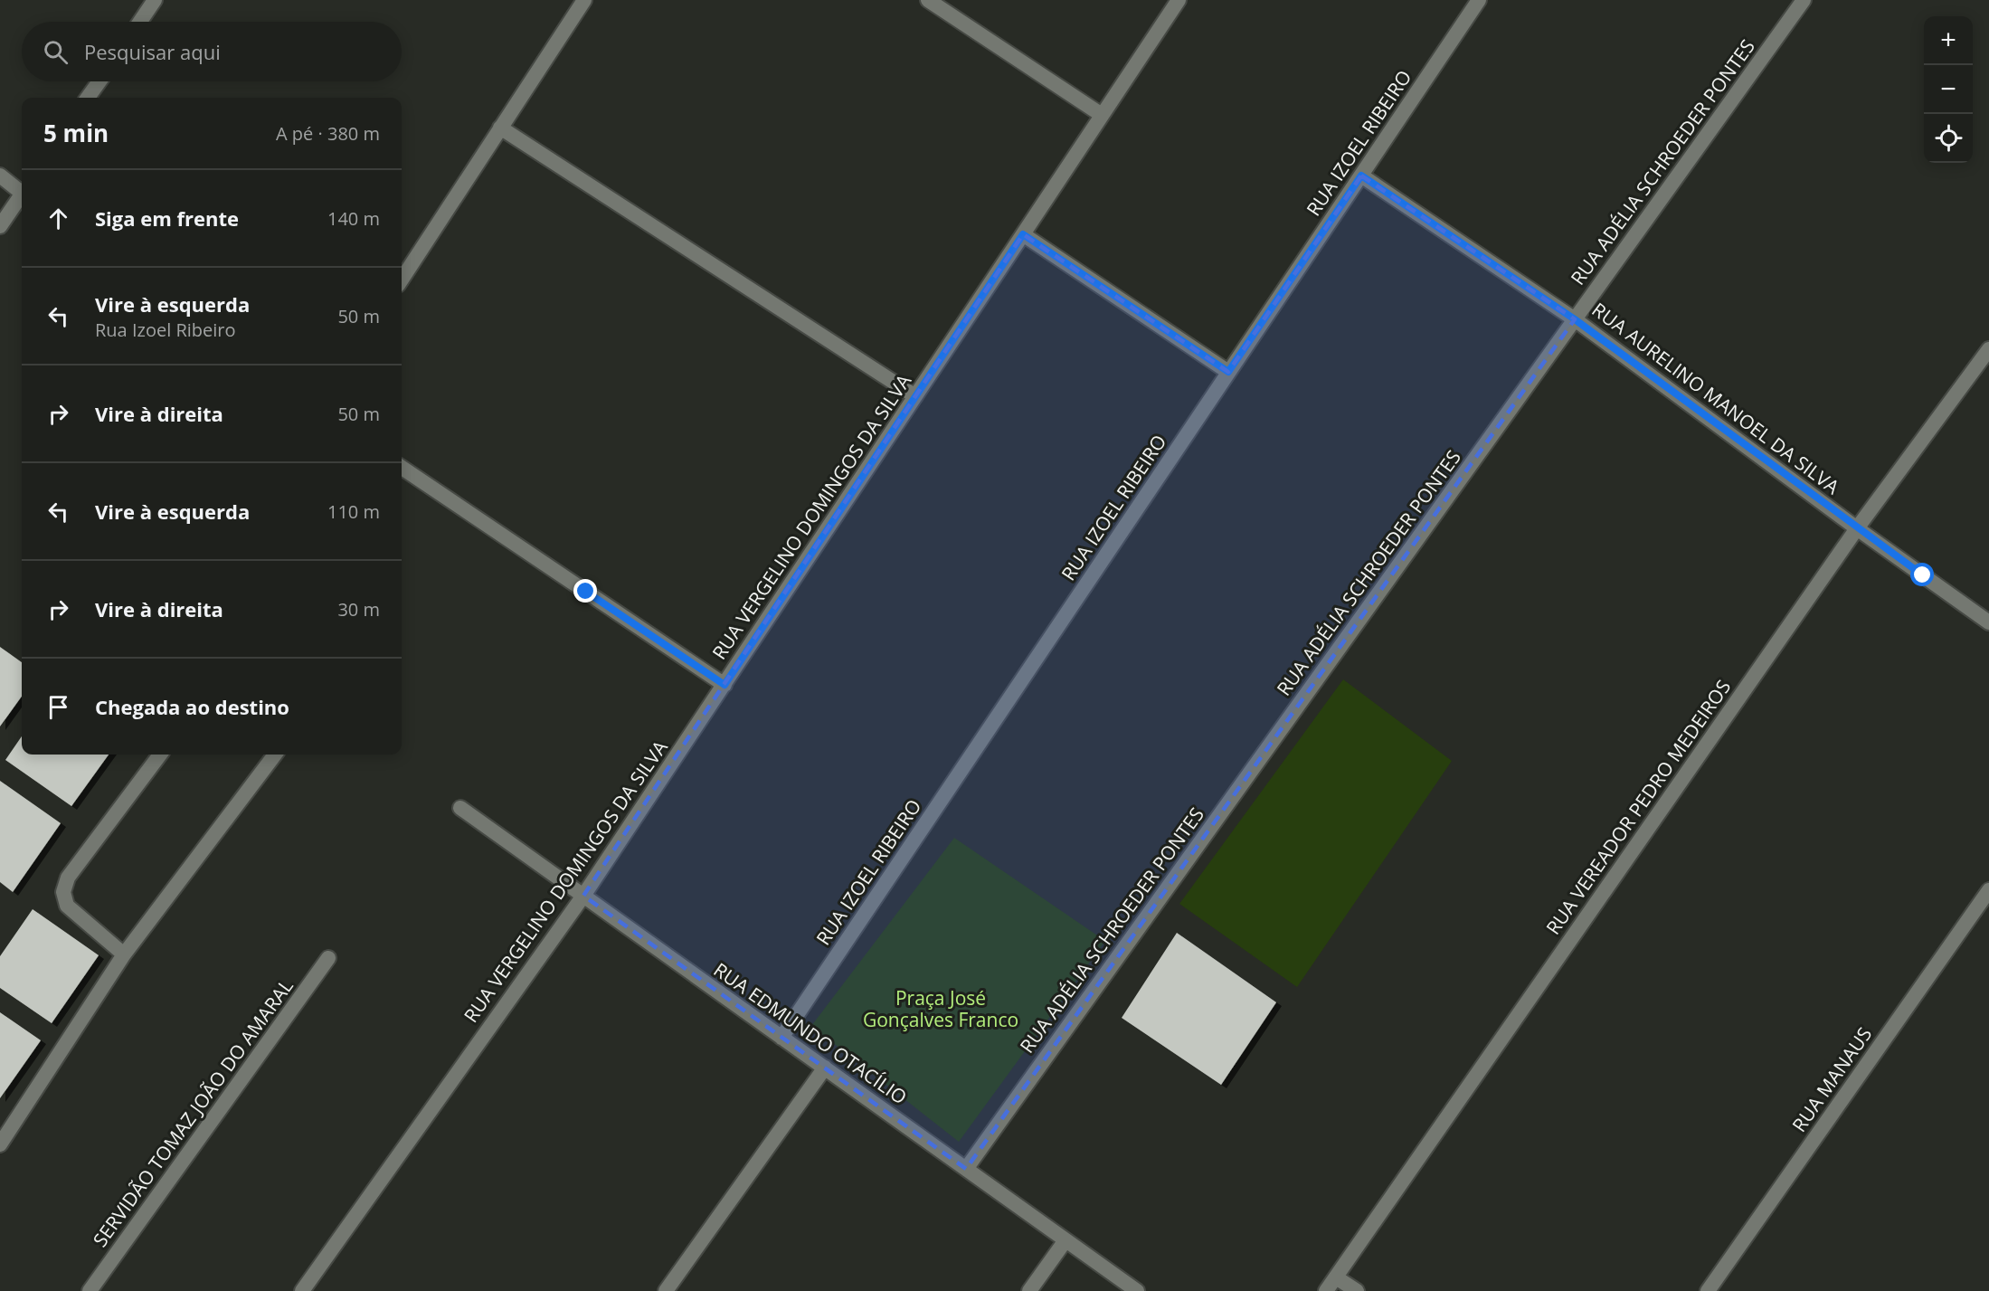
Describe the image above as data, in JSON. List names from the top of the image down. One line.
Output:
{"streets":{"street":["RUA IZOEL RIBEIRO","RUA ADÉLIA SCHROEDER PONTES","RUA AURELINO MANOEL DA SILVA","RUA VERGELINO DOMINGOS DA SILVA","RUA VEREADOR PEDRO MEDEIROS","RUA EDMUNDO OTACÍLIO","RUA MANAUS","SERVIDÃO TOMAZ JOÃO DO AMARAL"]},"crossings":[["RUA IZOEL RIBEIRO","RUA AURELINO MANOEL DA SILVA"],["RUA IZOEL RIBEIRO","RUA EDMUNDO OTACÍLIO"],["RUA ADÉLIA SCHROEDER PONTES","RUA AURELINO MANOEL DA SILVA"],["RUA ADÉLIA SCHROEDER PONTES","RUA EDMUNDO OTACÍLIO"],["RUA AURELINO MANOEL DA SILVA","RUA VEREADOR PEDRO MEDEIROS"],["RUA VERGELINO DOMINGOS DA SILVA","RUA EDMUNDO OTACÍLIO"]],"parks":["Praça José Gonçalves Franco"],"page":{"map_buttons":["+","−"],"search":"Pesquisar aqui","heading":["5 min","A pé · 380 m"],"list":[["Siga em frente","140 m"],["Vire à esquerda","Rua Izoel Ribeiro","50 m"],["Vire à direita","50 m"],["Vire à esquerda","110 m"],["Vire à direita","30 m"],"Chegada ao destino"]}}
